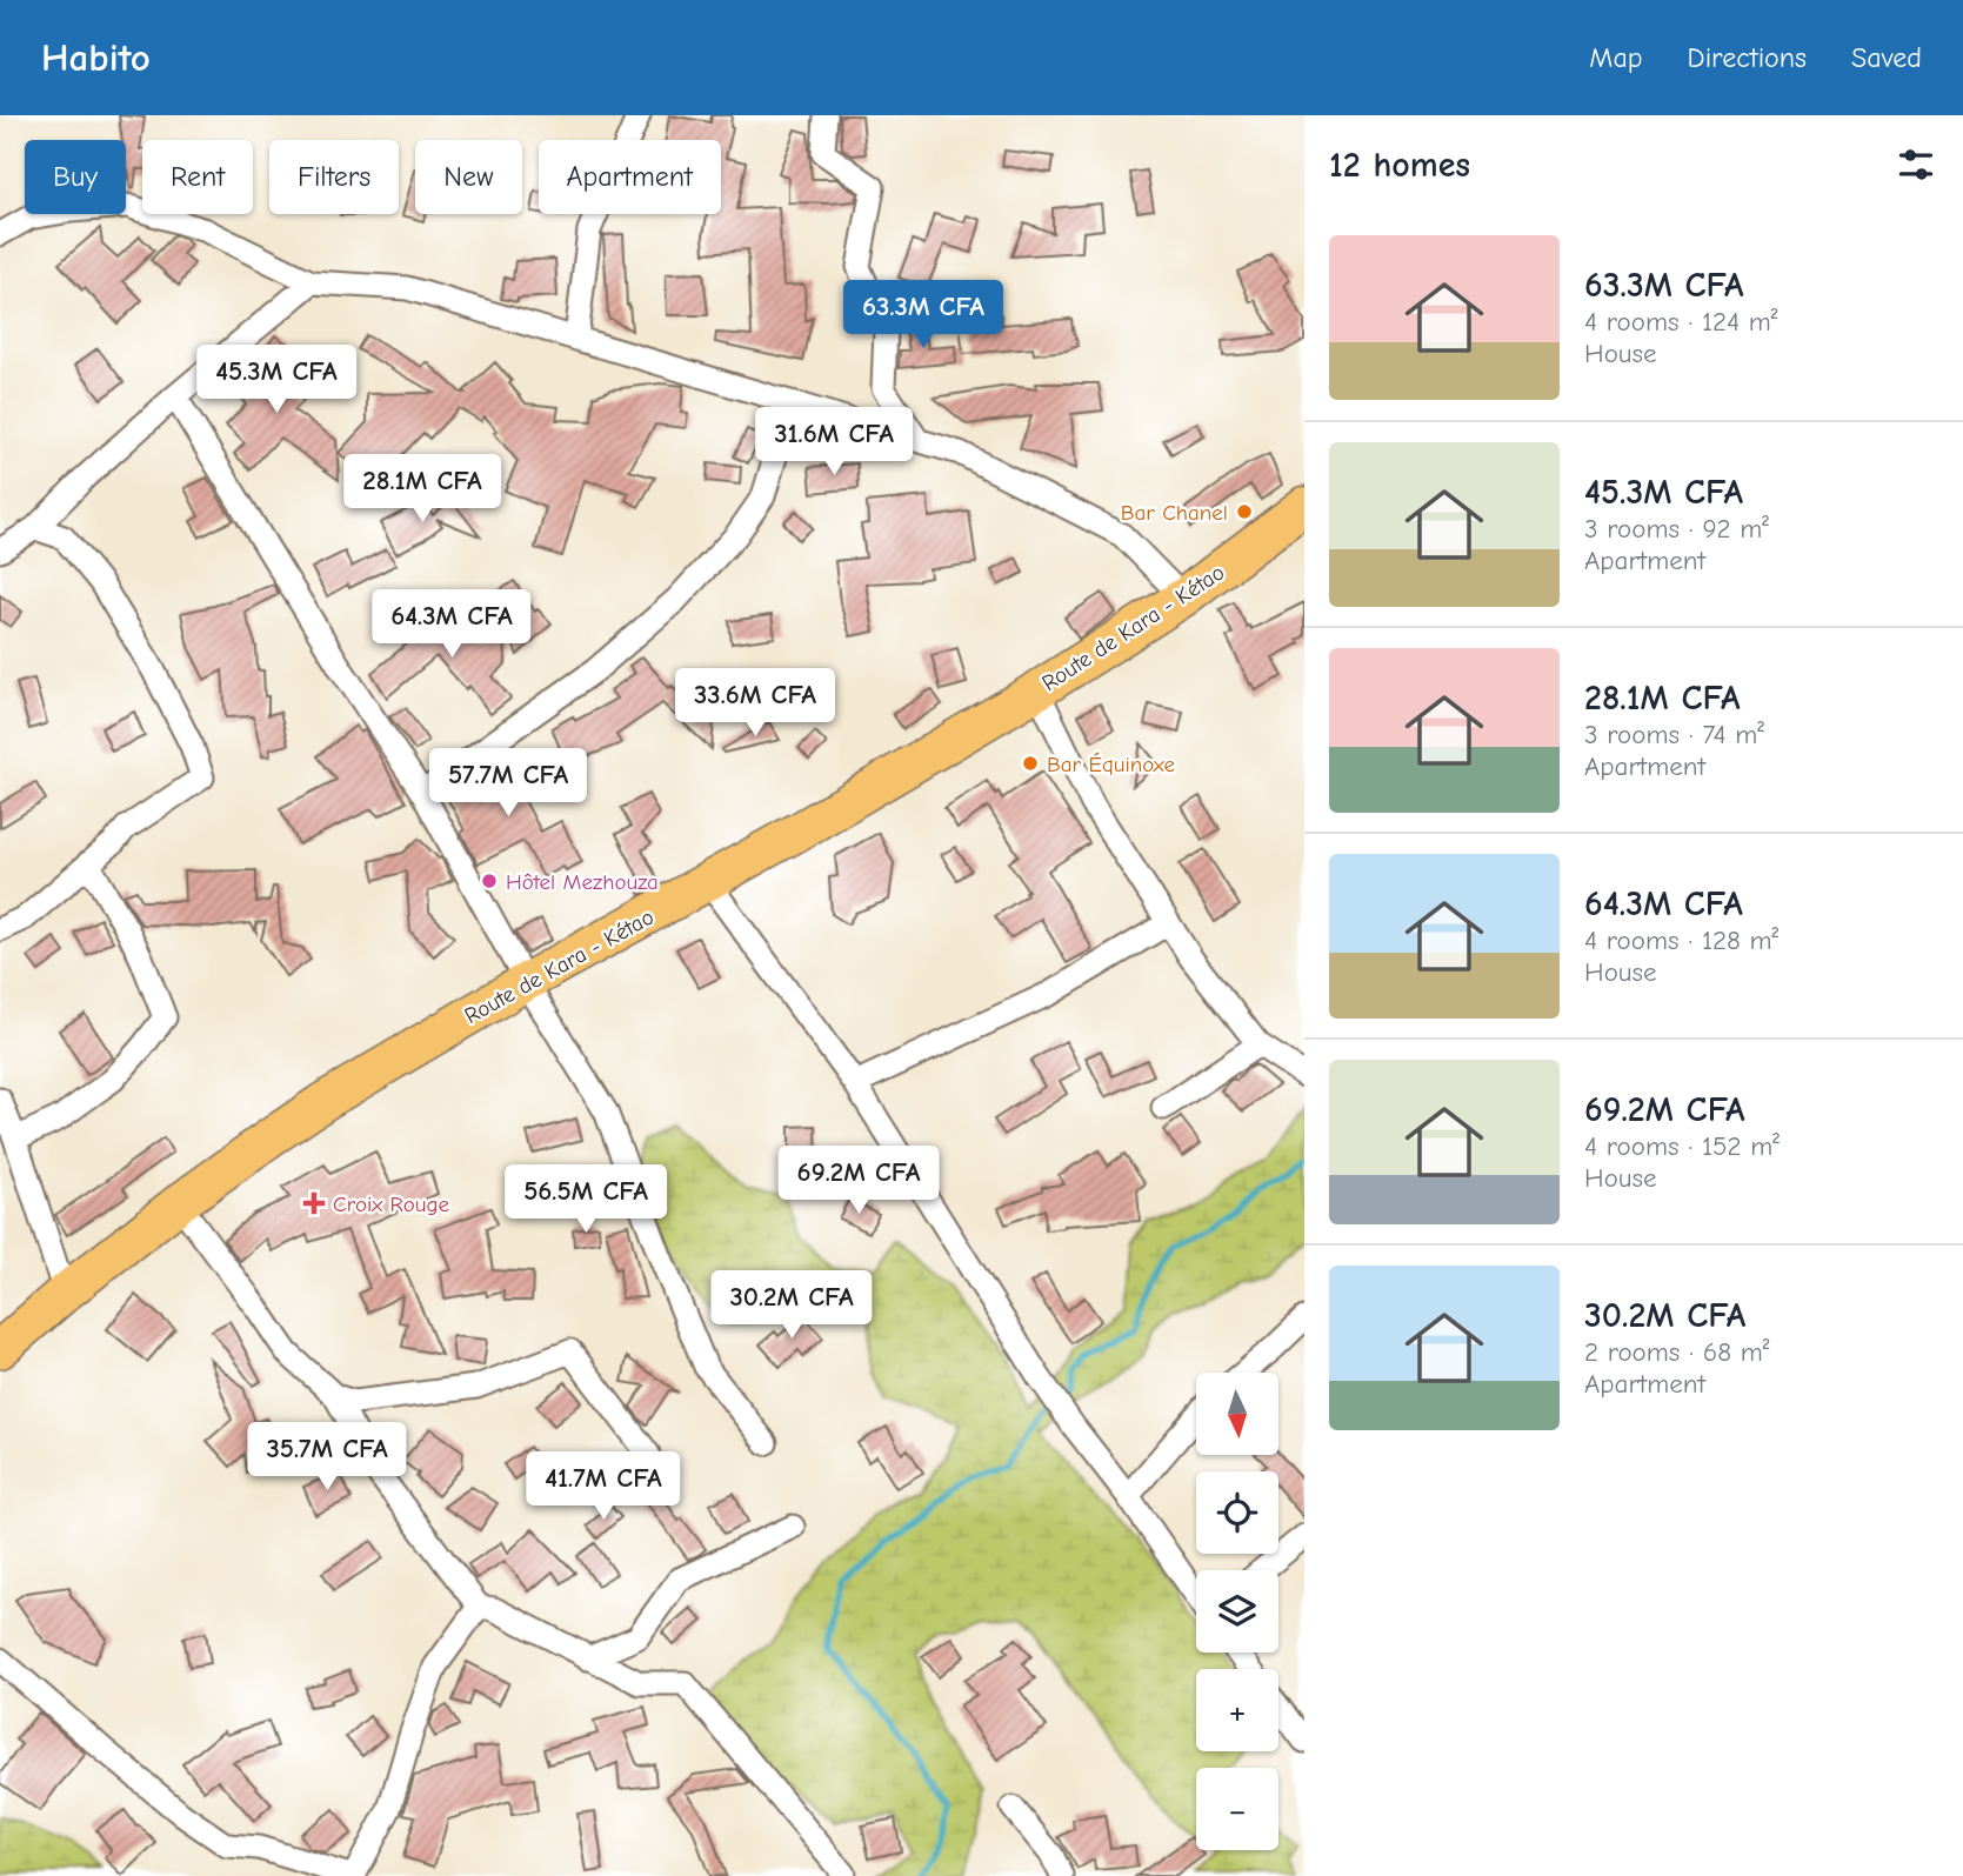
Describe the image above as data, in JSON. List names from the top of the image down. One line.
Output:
{"streets":{"main road":["Route de Kara - Kétao"]},"places":{"other":["Bar Chanel","Bar Équinoxe","Hôtel Mezhouza"],"health":["Croix Rouge"]},"north":"bottom","page":{"header":"Habito","nav":["Map","Directions","Saved"],"heading":"12 homes","chip":["Buy","Rent","Filters","New","Apartment"],"list":[{"name":"63.3M CFA","note":"4 rooms · 124 m² · House"},{"name":"45.3M CFA","note":"3 rooms · 92 m² · Apartment"},{"name":"28.1M CFA","note":"3 rooms · 74 m² · Apartment"},{"name":"64.3M CFA","note":"4 rooms · 128 m² · House"},{"name":"69.2M CFA","note":"4 rooms · 152 m² · House"},{"name":"30.2M CFA","note":"2 rooms · 68 m² · Apartment"}],"price":["63.3M CFA","45.3M CFA","31.6M CFA","28.1M CFA","64.3M CFA","33.6M CFA","57.7M CFA","69.2M CFA","56.5M CFA","30.2M CFA","35.7M CFA","41.7M CFA"],"map_buttons":["+","−"]}}
